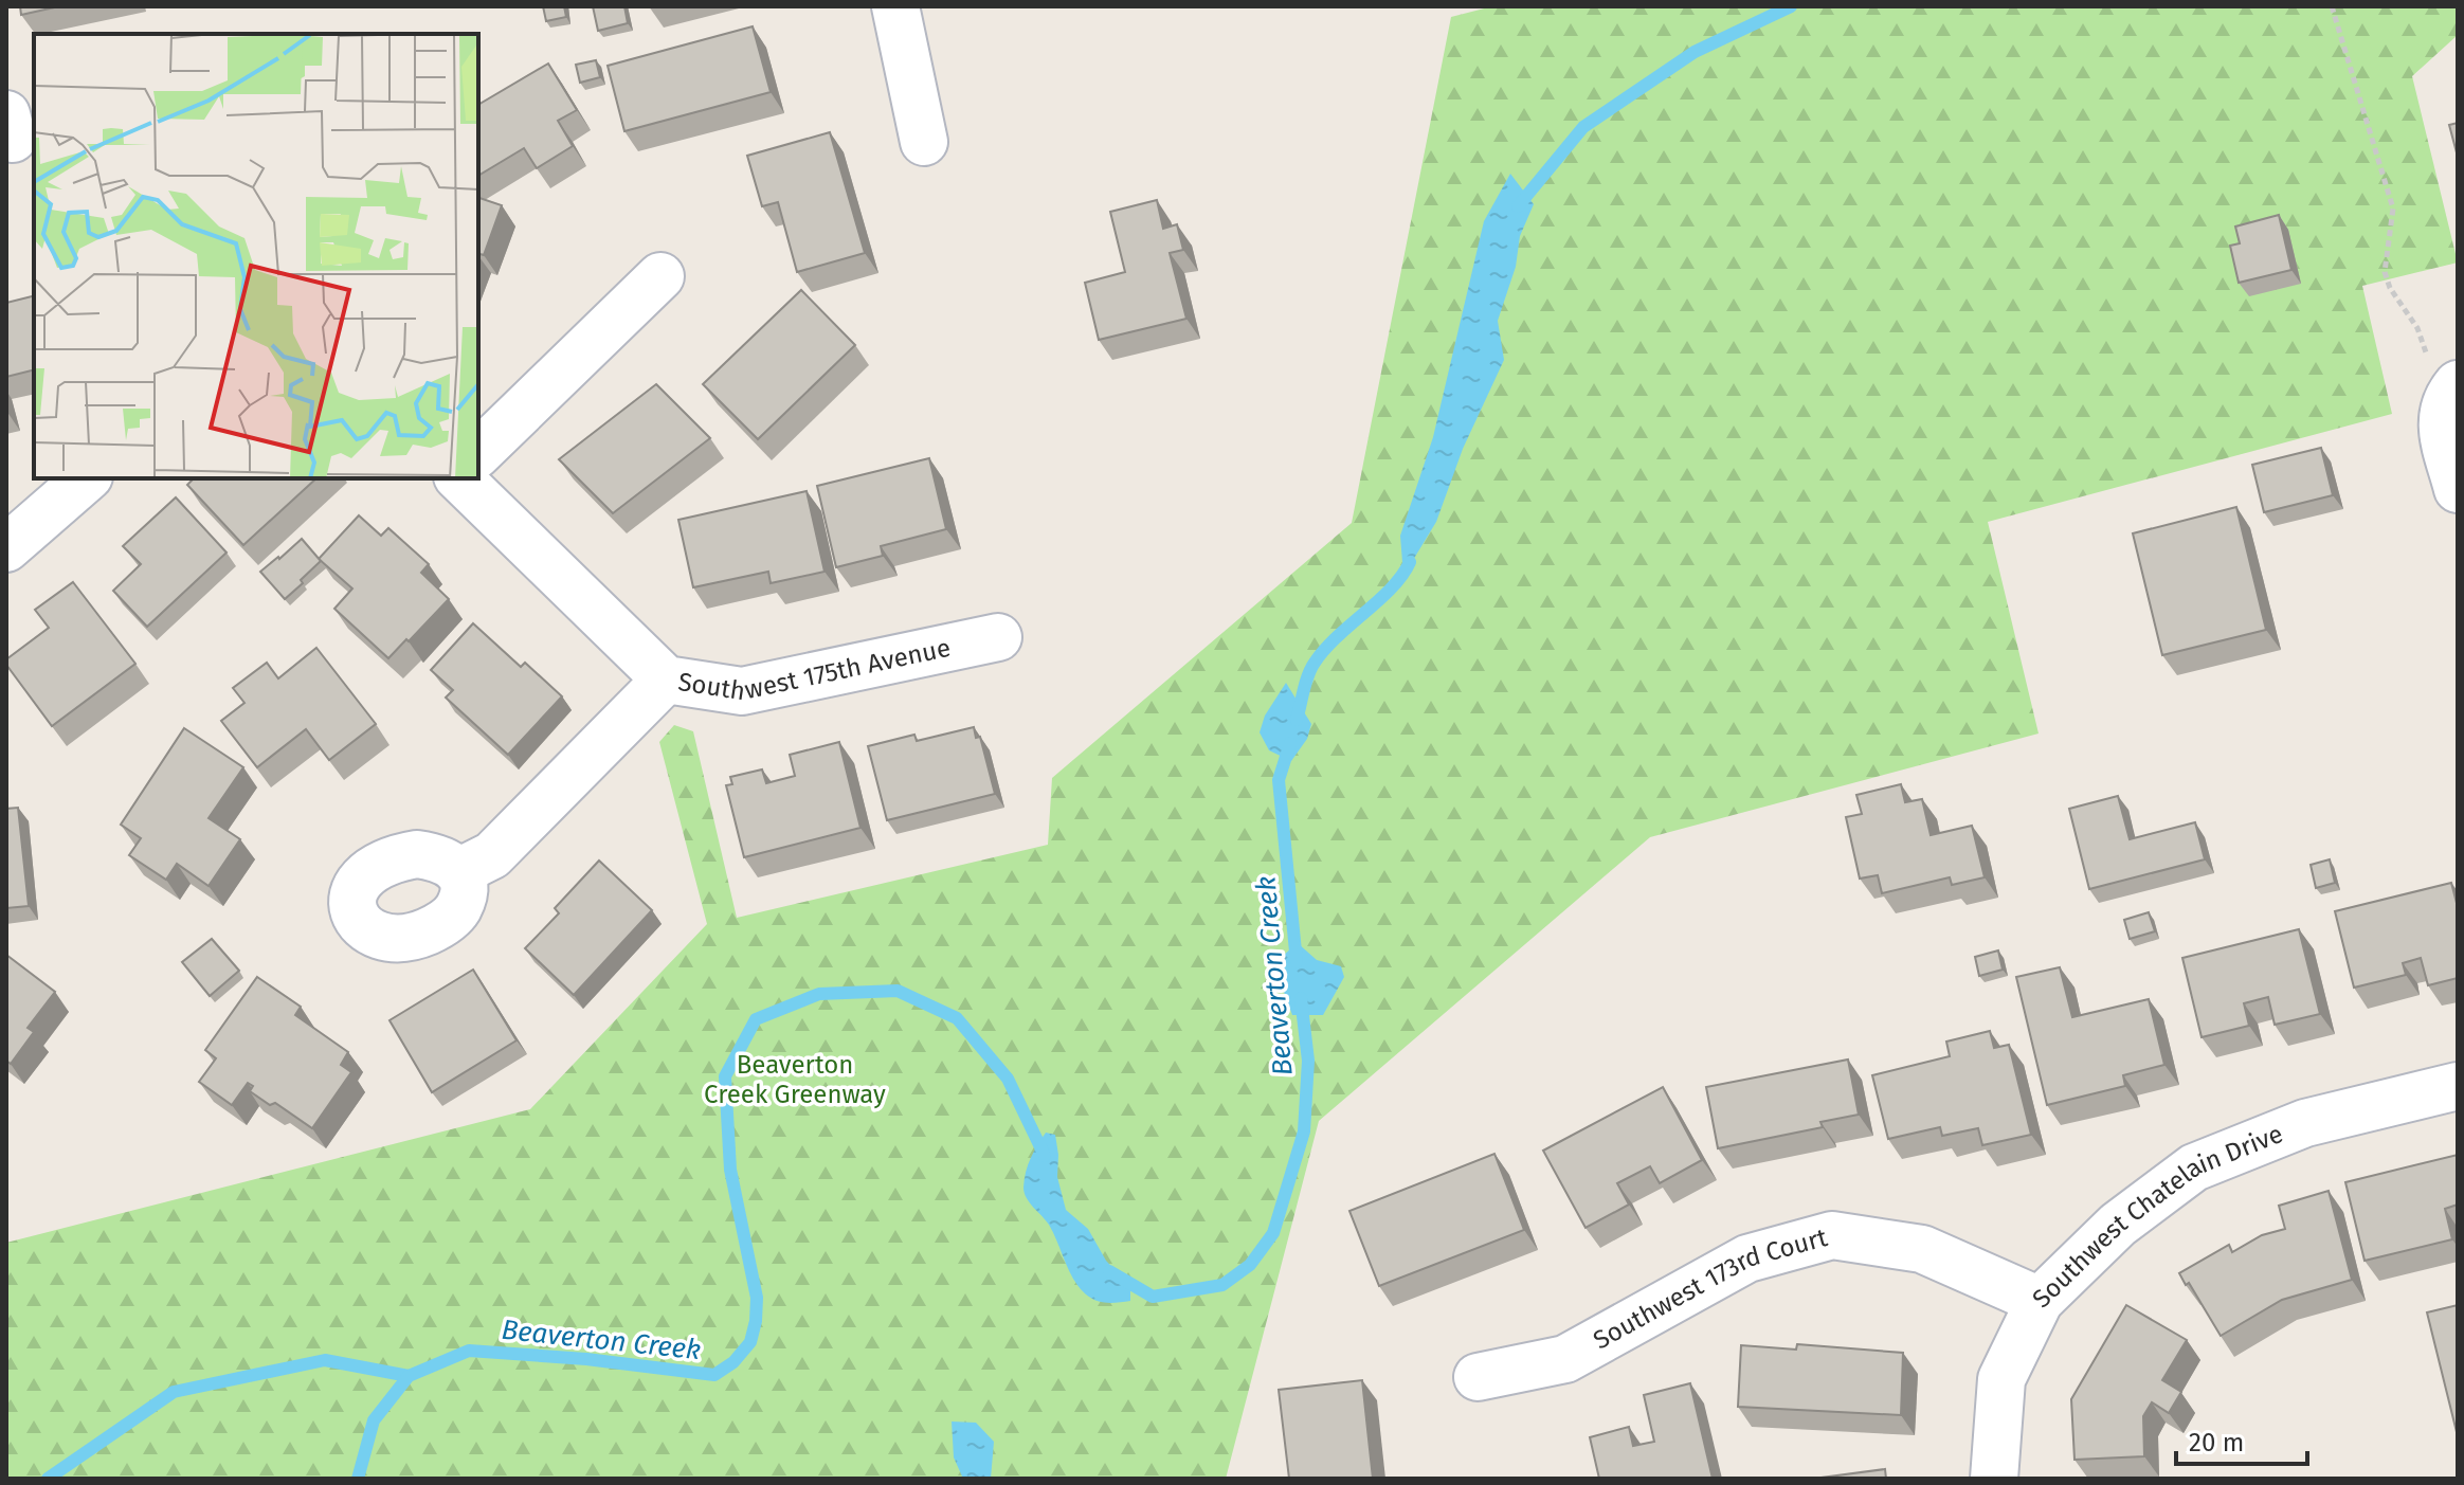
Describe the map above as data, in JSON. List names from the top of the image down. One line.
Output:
{"streets":{"street":["Southwest 175th Avenue","Southwest Chatelain Drive","Southwest 173rd Court"]},"crossings":[["Southwest Chatelain Drive","Southwest 173rd Court"]],"water":["Beaverton Creek"],"parks":["Beaverton Creek Greenway"],"scale_bar":"20 m"}
